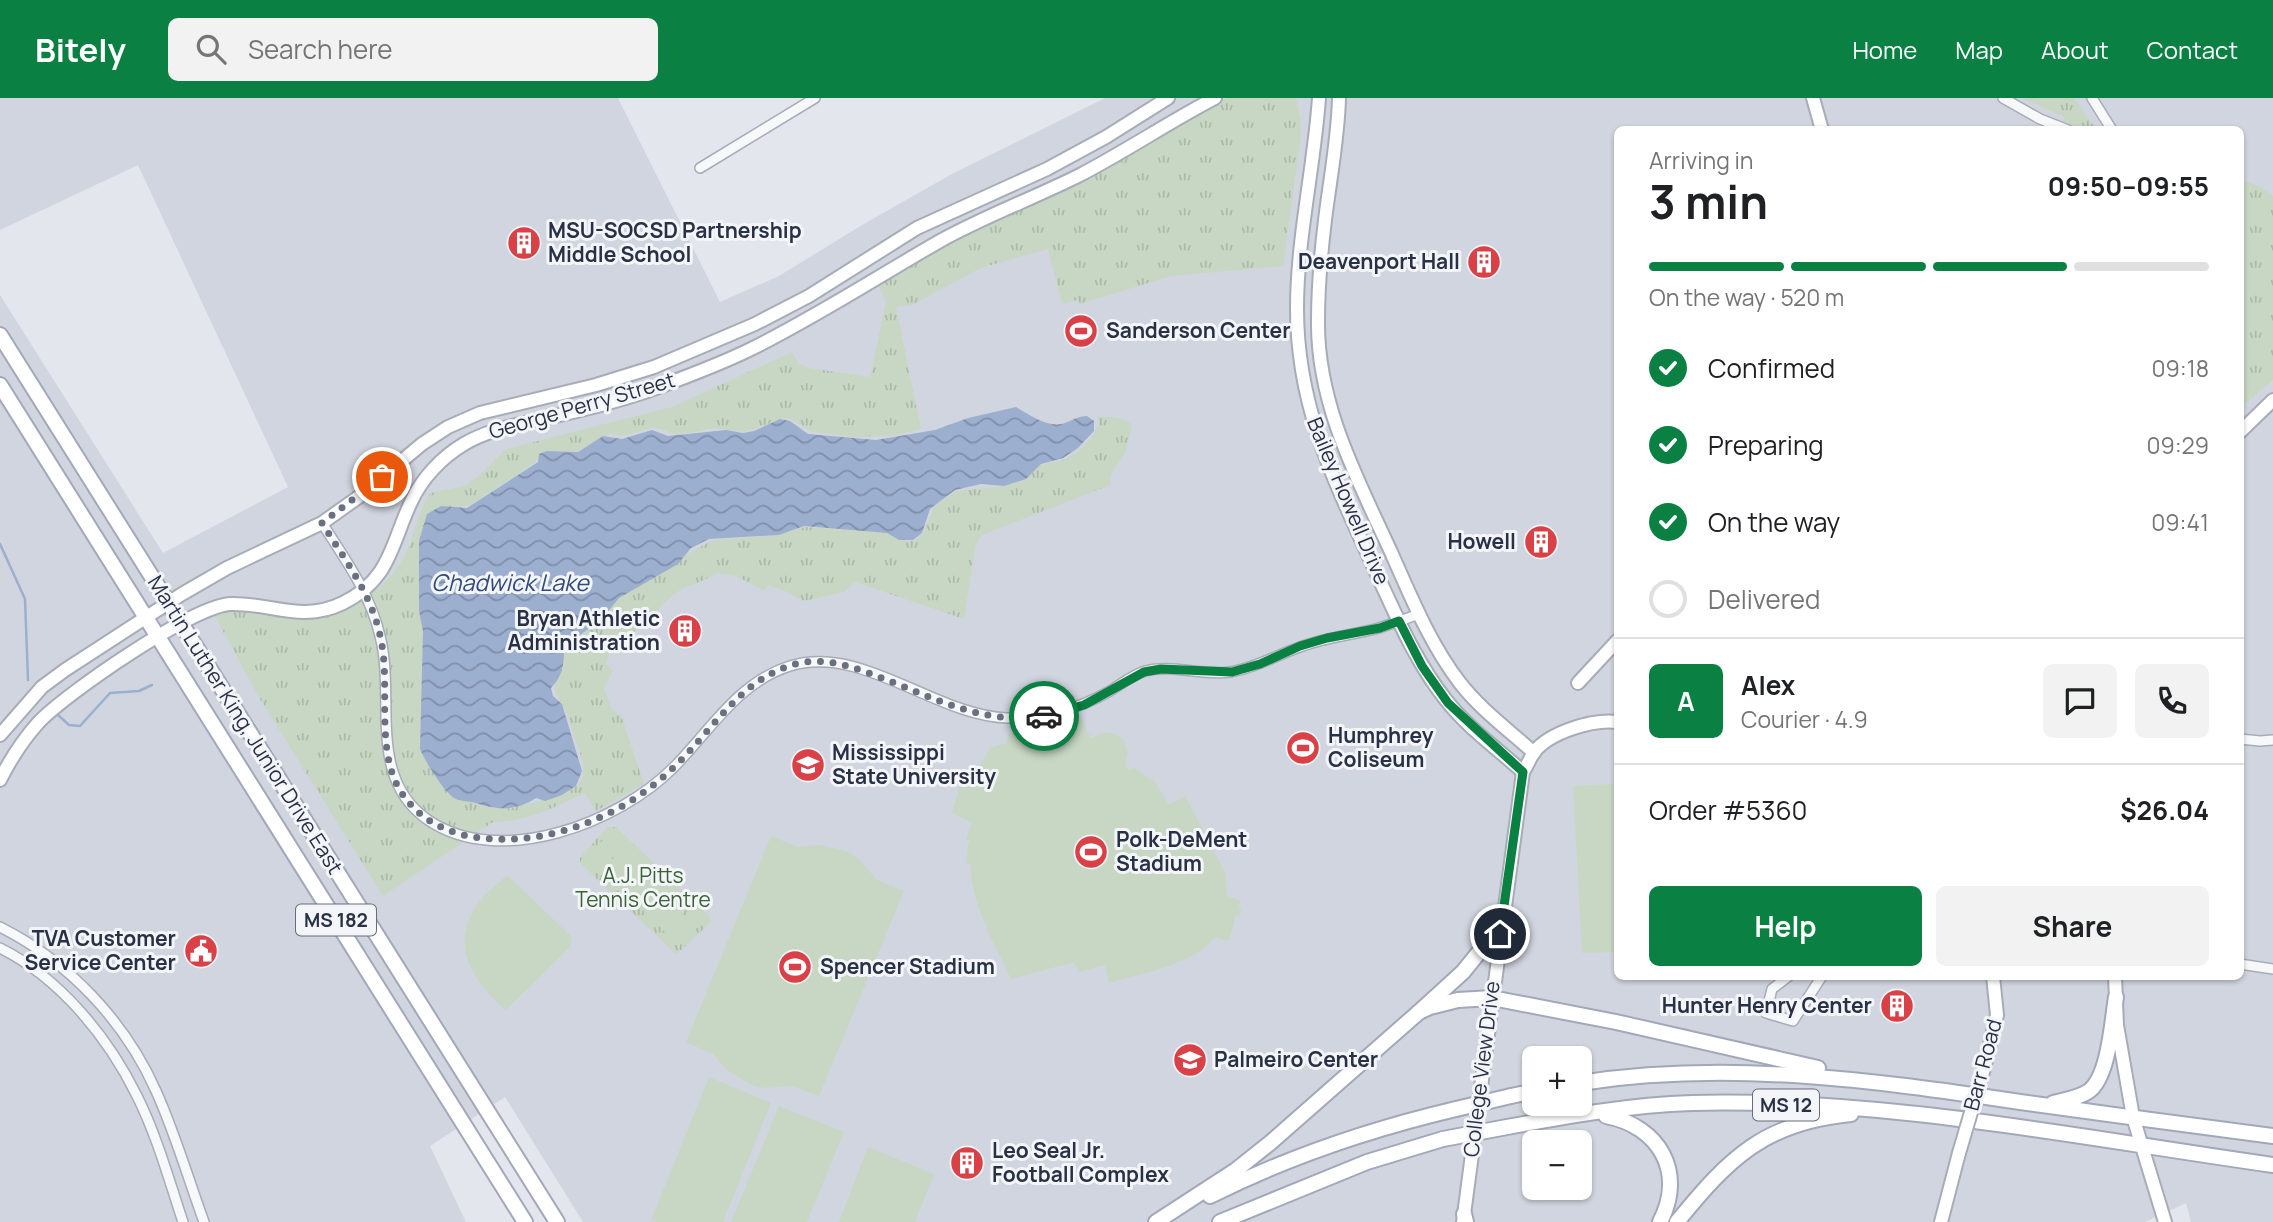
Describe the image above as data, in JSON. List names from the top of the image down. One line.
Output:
{"streets":{"main road":["Martin Luther King, Junior Drive East","MS 182","MS 12"],"street":["George Perry Street","Bailey Howell Drive","Barr Road","College View Drive"]},"crossings":[["George Perry Street","Martin Luther King, Junior Drive East"],["Bailey Howell Drive","College View Drive"]],"water":["Chadwick Lake"],"parks":["A.J. Pitts Tennis Centre"],"places":{"building":["MSU-SOCSD Partnership Middle School","Deavenport Hall","Howell","Bryan Athletic Administration","Hunter Henry Center","Leo Seal Jr. Football Complex"],"sports":["Sanderson Center","Humphrey Coliseum","Polk-DeMent Stadium","Spencer Stadium"],"school or university":["Mississippi State University","Palmeiro Center"],"public building":["TVA Customer Service Center"]},"page":{"header":"Bitely","search":"Search here","nav":["Home","Map","About","Contact"],"heading":["3 min","Arriving in","09:50–09:55"],"panel":["Alex","Courier · 4.9","Order #5360","$26.04"],"bar":"On the way · 520 m","list":[["Confirmed","09:18"],["Preparing","09:29"],["On the way","09:41"],"Delivered"],"round":"A","buttons":["Help","Share"],"map_buttons":["+","−"]}}
